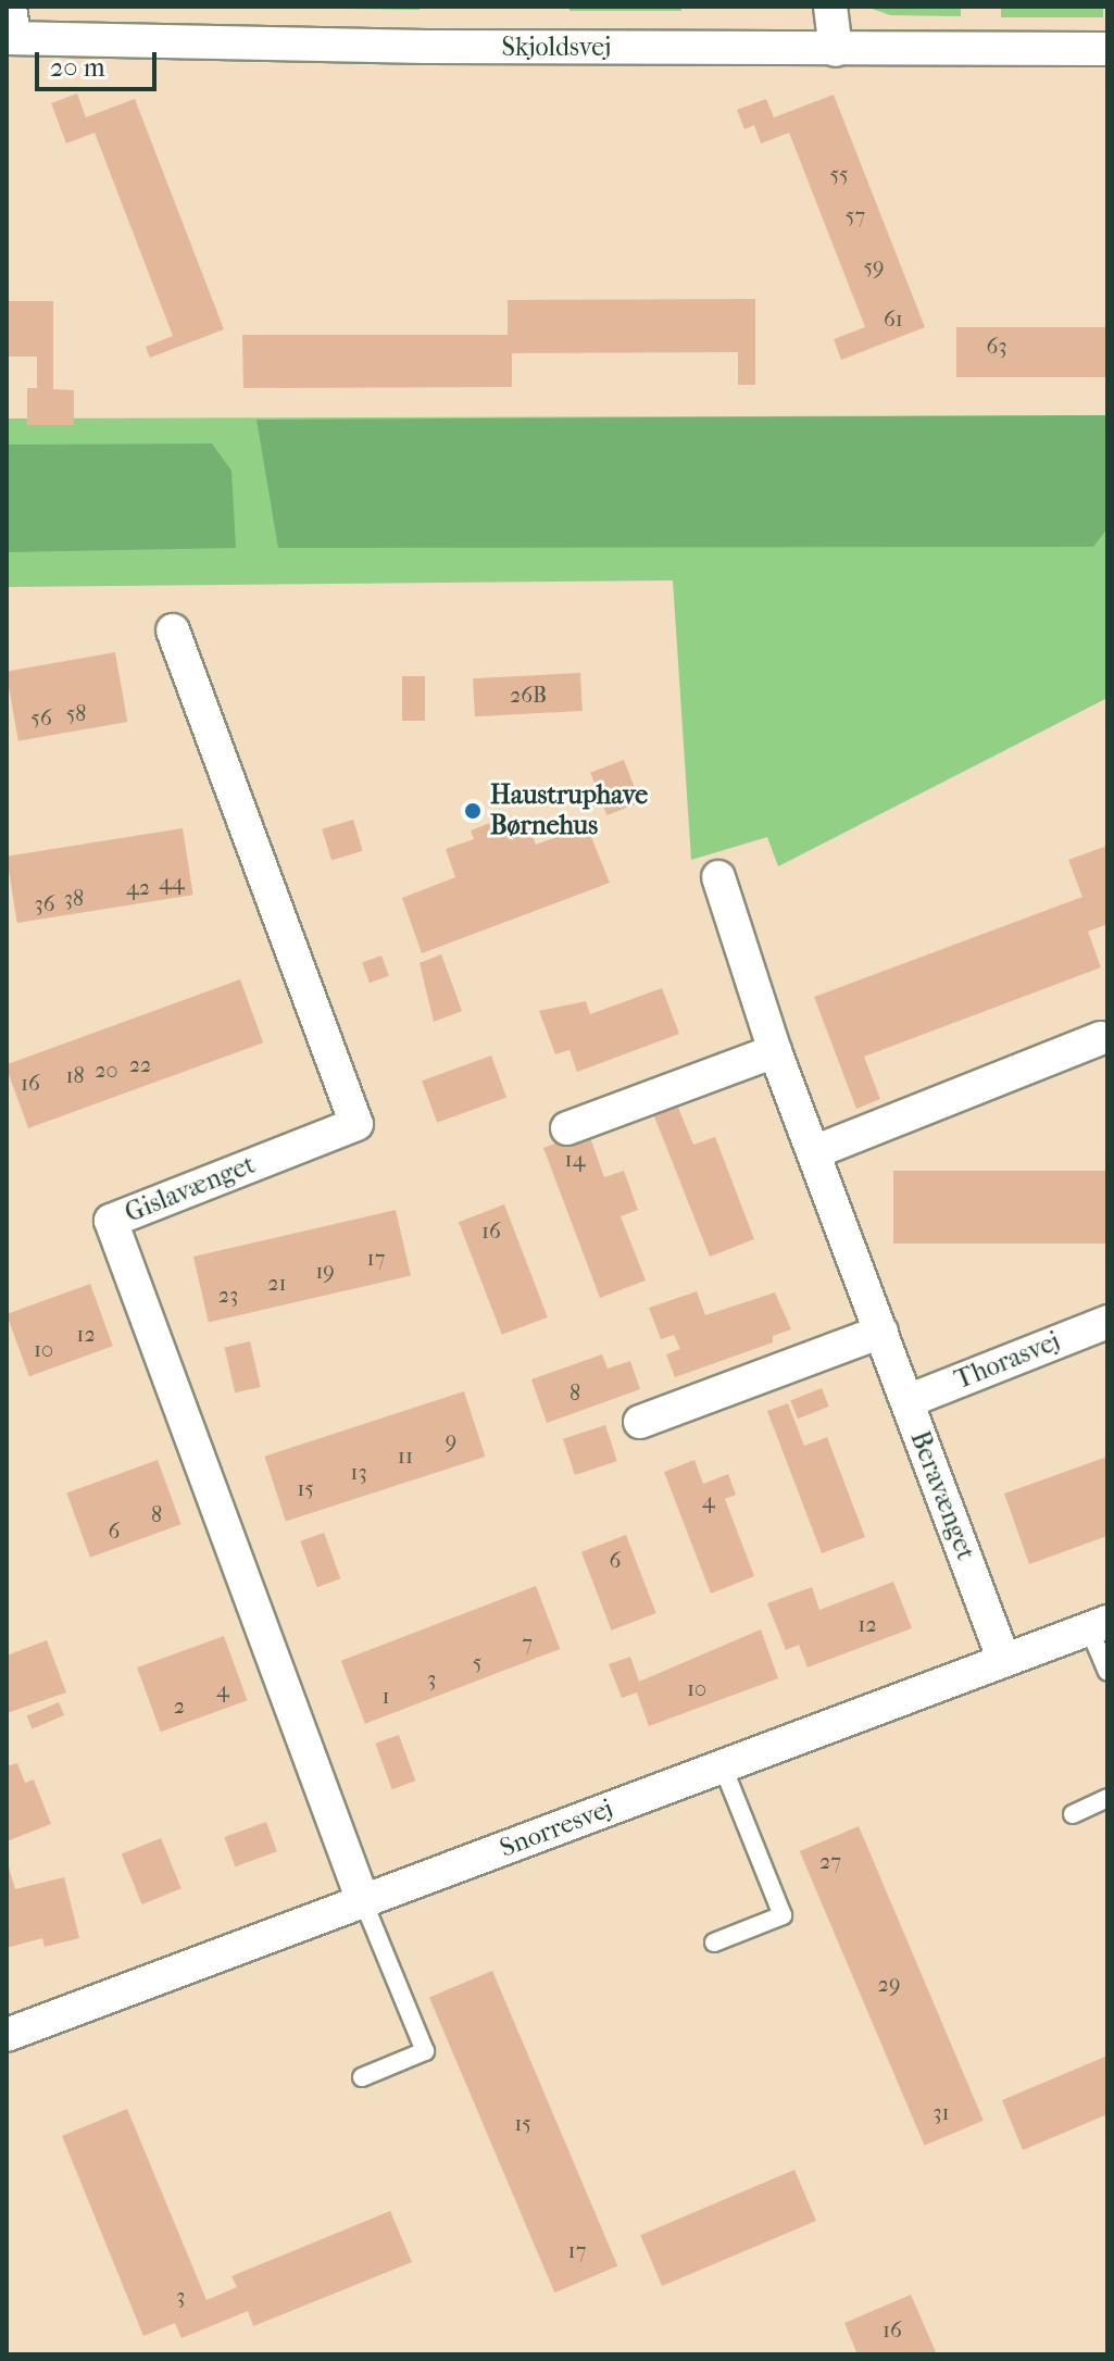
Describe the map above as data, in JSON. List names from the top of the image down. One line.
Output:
{"streets":{"street":["Skjoldsvej","Gislavænget","Thorasvej","Beravænget","Snorresvej"]},"crossings":[["Gislavænget","Snorresvej"],["Thorasvej","Beravænget"],["Beravænget","Snorresvej"]],"places":["Haustruphave Børnehus"],"house_numbers":["55","57","59","61","63","26B","58","56","44","42","38","36","22","20","18","16","14","16","17","19","21","23","12","10","8","9","11","13","15","4","8","6","6","12","7","5","3","10","4","1","2","27","29","31","15","17","3","16"],"scale_bar":"20 m"}
